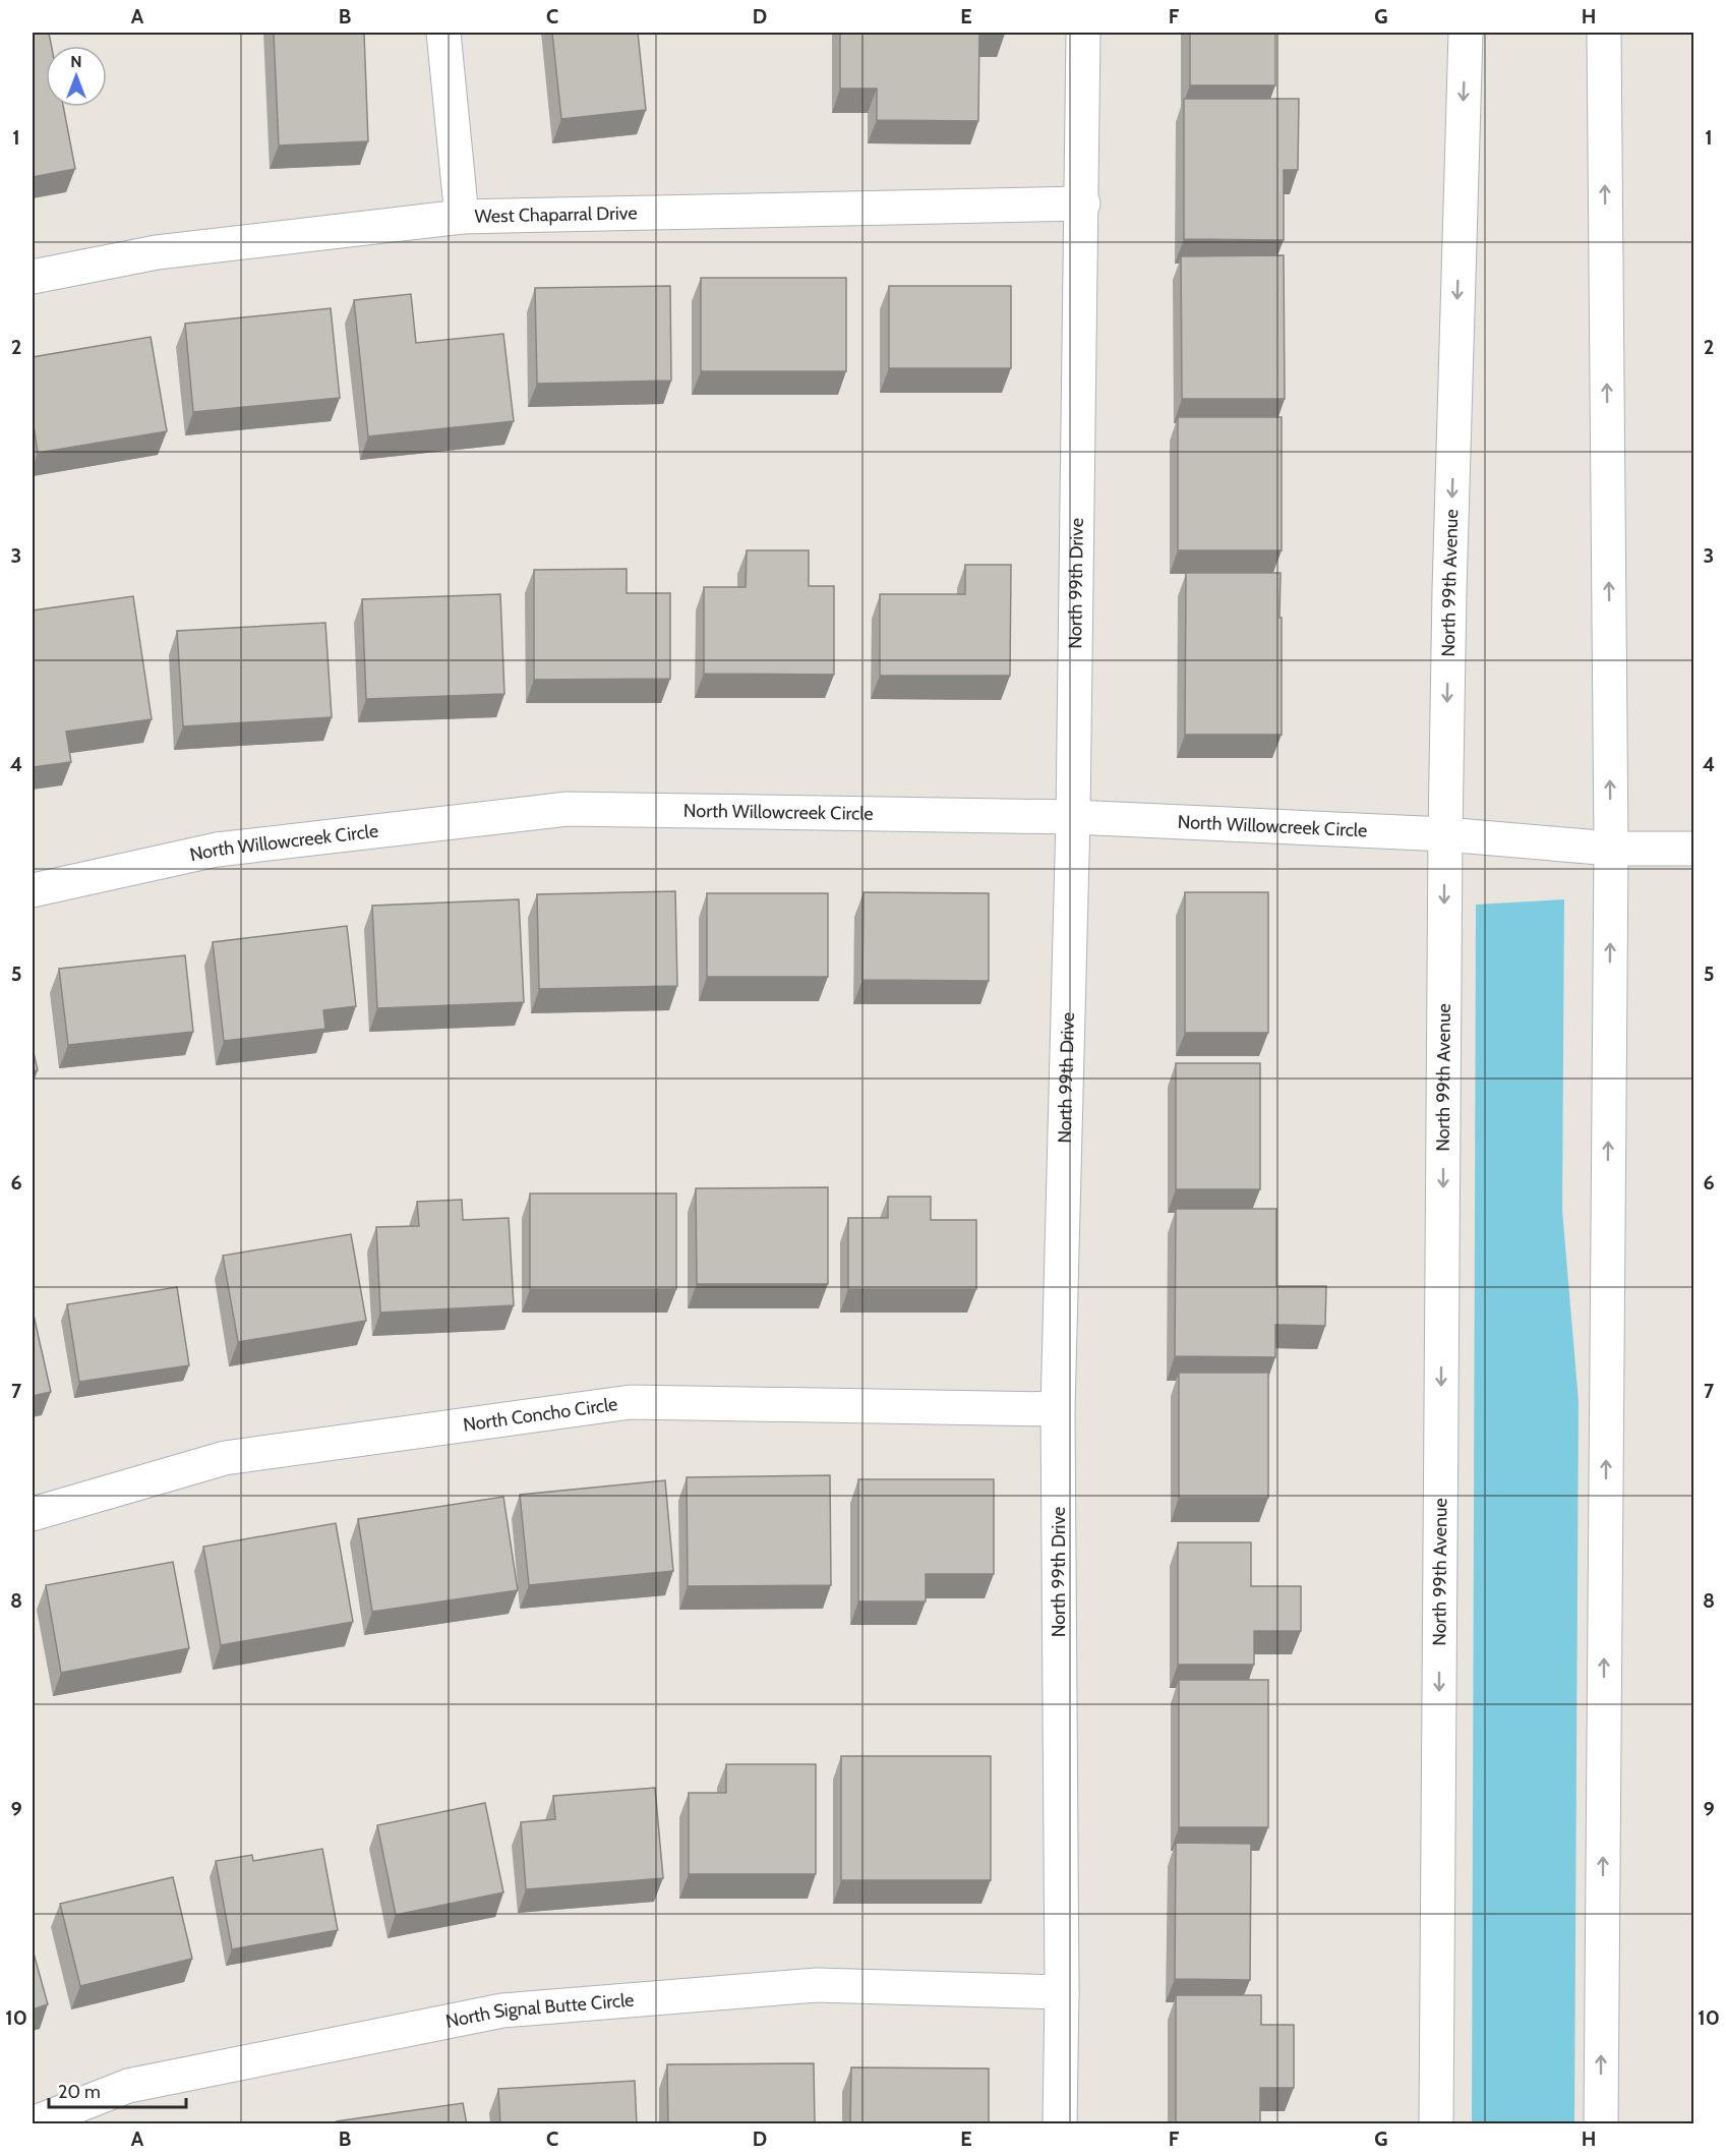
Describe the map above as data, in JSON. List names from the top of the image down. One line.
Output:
{"streets":{"street":["West Chaparral Drive","North 99th Avenue","North 99th Drive","North Willowcreek Circle","North Concho Circle","North Signal Butte Circle"]},"crossings":[["West Chaparral Drive","North 99th Drive"],["North 99th Avenue","North Willowcreek Circle"],["North 99th Drive","North Willowcreek Circle"],["North 99th Drive","North Concho Circle"],["North 99th Drive","North Signal Butte Circle"]],"scale_bar":"20 m","north":"top","grid":{"columns":["A","B","C","D","E","F","G","H"],"rows":["1","2","3","4","5","6","7","8","9","10"]}}
